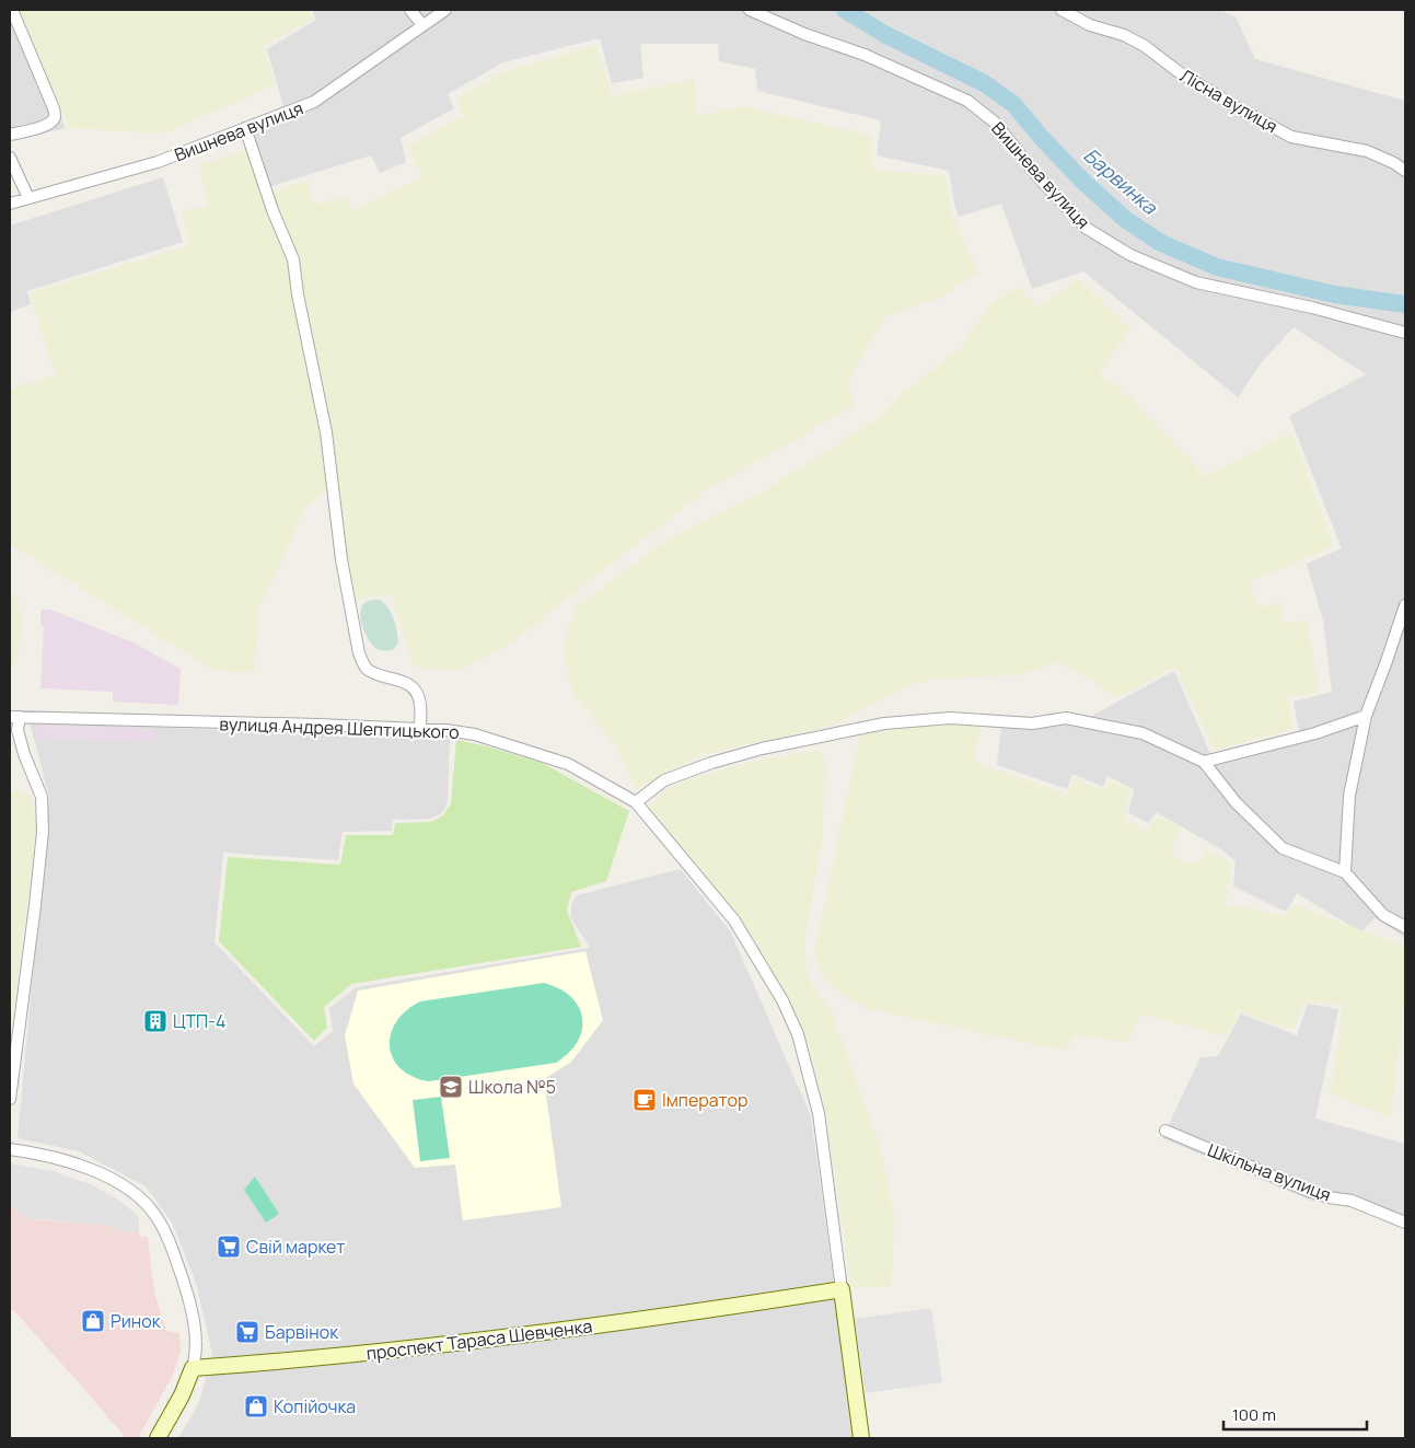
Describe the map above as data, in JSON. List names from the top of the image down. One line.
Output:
{"streets":{"street":["Лісна вулиця","Вишнева вулиця","вулиця Андрея Шептицького","Шкільна вулиця","проспект Тараса Шевченка"]},"crossings":[["вулиця Андрея Шептицького","проспект Тараса Шевченка"]],"water":["Барвинка"],"places":{"building":["ЦТП-4"],"school or university":["Школа №5"],"cafe":["Імператор"],"supermarket":["Свiй маркет","Барвінок"],"shop":["Ринок","Копійочка"]},"scale_bar":"100 m"}
